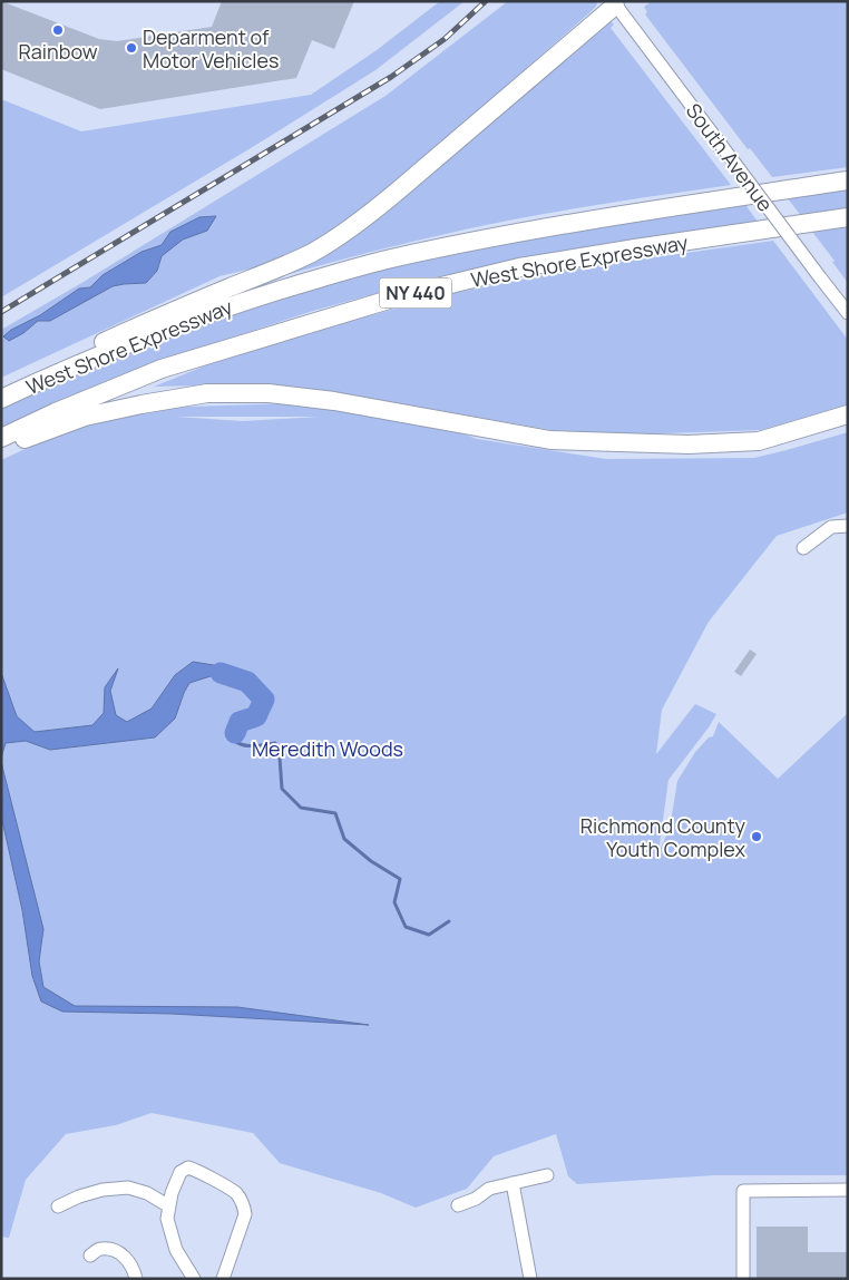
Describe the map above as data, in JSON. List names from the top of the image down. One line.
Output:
{"streets":{"highway":["West Shore Expressway","NY 440"],"street":["South Avenue"]},"parks":["Meredith Woods"],"places":["Rainbow","Deparment of Motor Vehicles","Richmond County Youth Complex"]}
